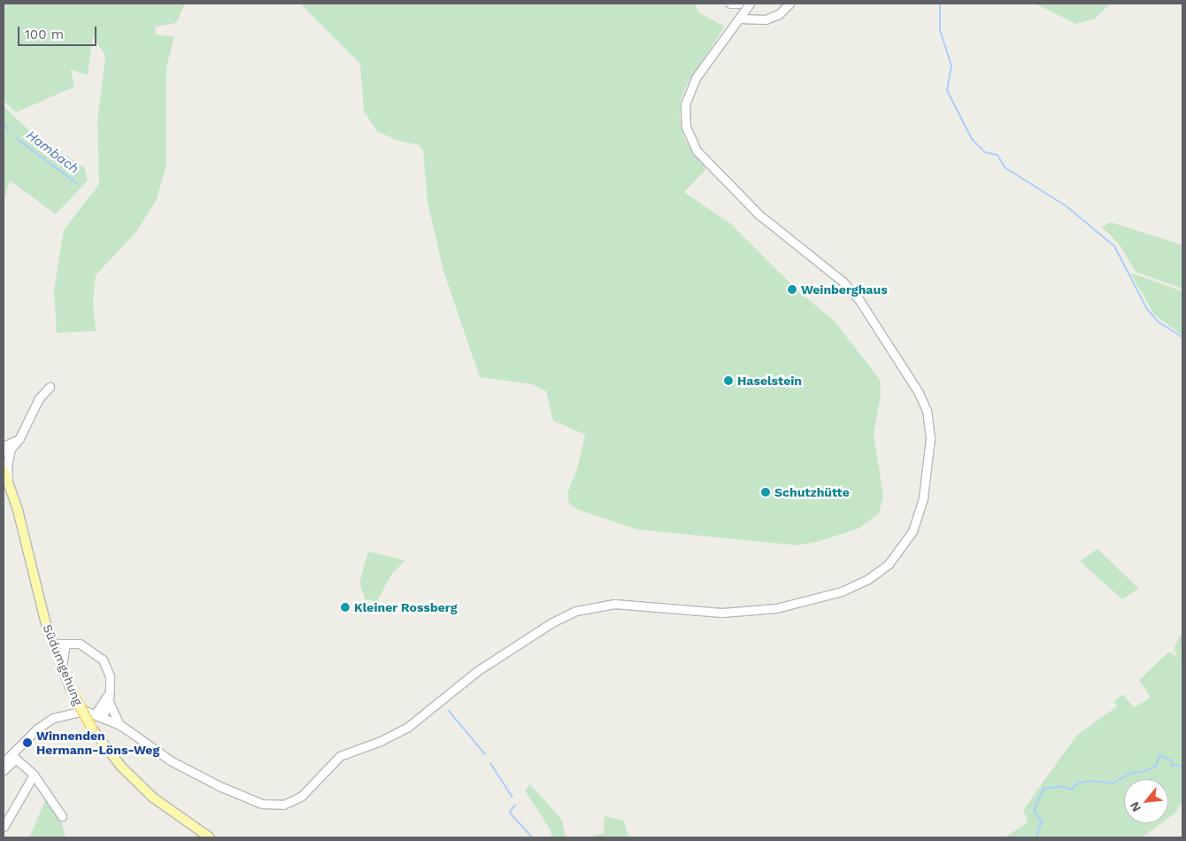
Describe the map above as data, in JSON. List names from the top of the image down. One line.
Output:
{"streets":{"main road":["Südumgehung"]},"water":["Hambach"],"places":["Weinberghaus","Haselstein","Schutzhütte","Kleiner Rossberg","Winnenden Hermann-Löns-Weg"],"scale_bar":"100 m","north":"bottom left"}
